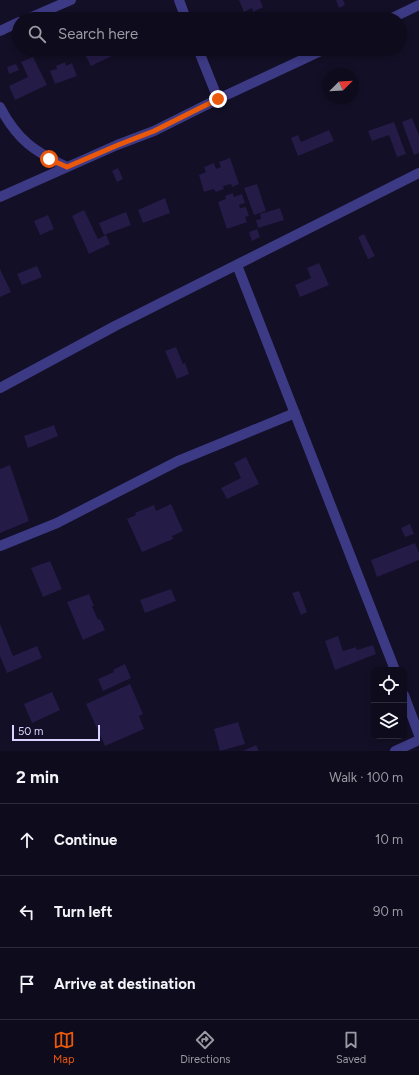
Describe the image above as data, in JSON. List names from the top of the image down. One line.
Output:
{"scale_bar":"50 m","north":"top right","page":{"search":"Search here","scale":"50 m","heading":["2 min","Walk · 100 m"],"list":[["Continue","10 m"],["Turn left","90 m"],"Arrive at destination"],"nav":["Map","Directions","Saved"]}}
